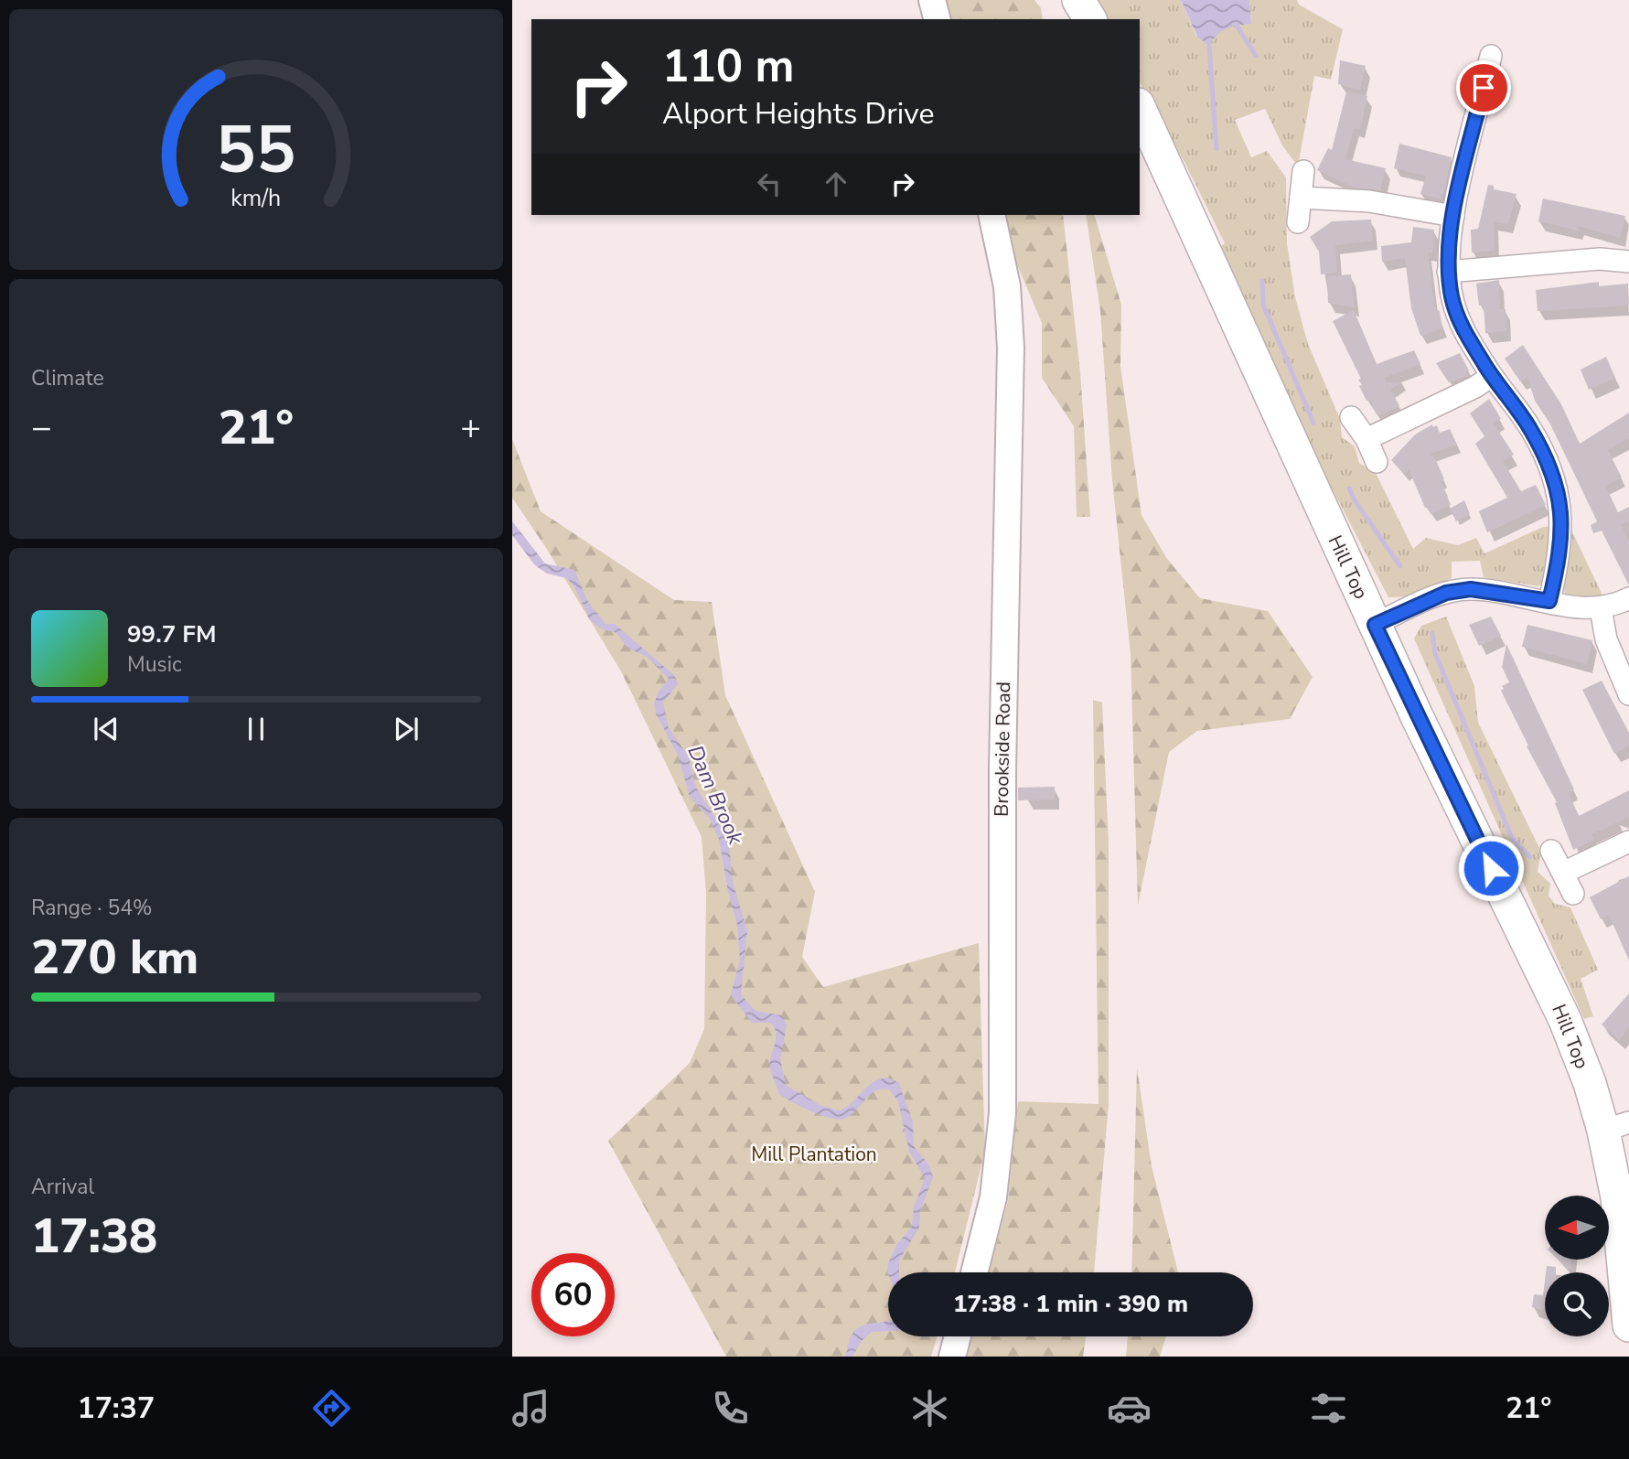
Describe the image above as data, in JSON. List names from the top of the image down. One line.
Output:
{"streets":{"main road":["Hill Top"],"street":["Brookside Road"]},"water":["Dam Brook"],"parks":["Mill Plantation"],"north":"left","page":{"turn":["110 m","Alport Heights Drive"],"tile":["Climate",["Range · 54%","270 km"],["Arrival","17:38"]],"heat":["−","21°","+"],"song":["99.7 FM","Music"],"limit":"60","trip":"17:38 · 1 min · 390 m","tabs":["17:37","21°"],"gauge":["55","km/h"]}}
